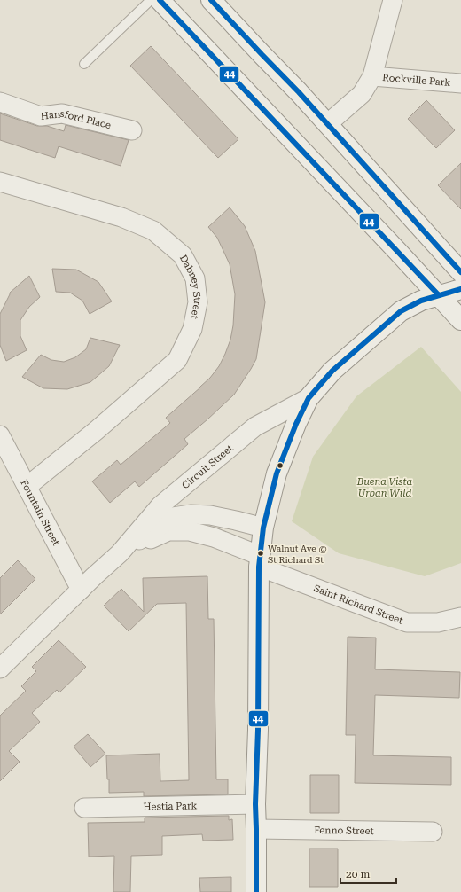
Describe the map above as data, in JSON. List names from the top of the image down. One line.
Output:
{"streets":{"street":["Rockville Park","Hansford Place","Dabney Street","Circuit Street","Fountain Street","Saint Richard Street","Hestia Park","Fenno Street"]},"crossings":[["Dabney Street","Fountain Street"],["Circuit Street","Fountain Street"],["Circuit Street","Saint Richard Street"]],"parks":["Buena Vista Urban Wild"],"places":["Walnut Ave @ St Richard St"],"lines":["transit line 44"],"scale_bar":"20 m"}
